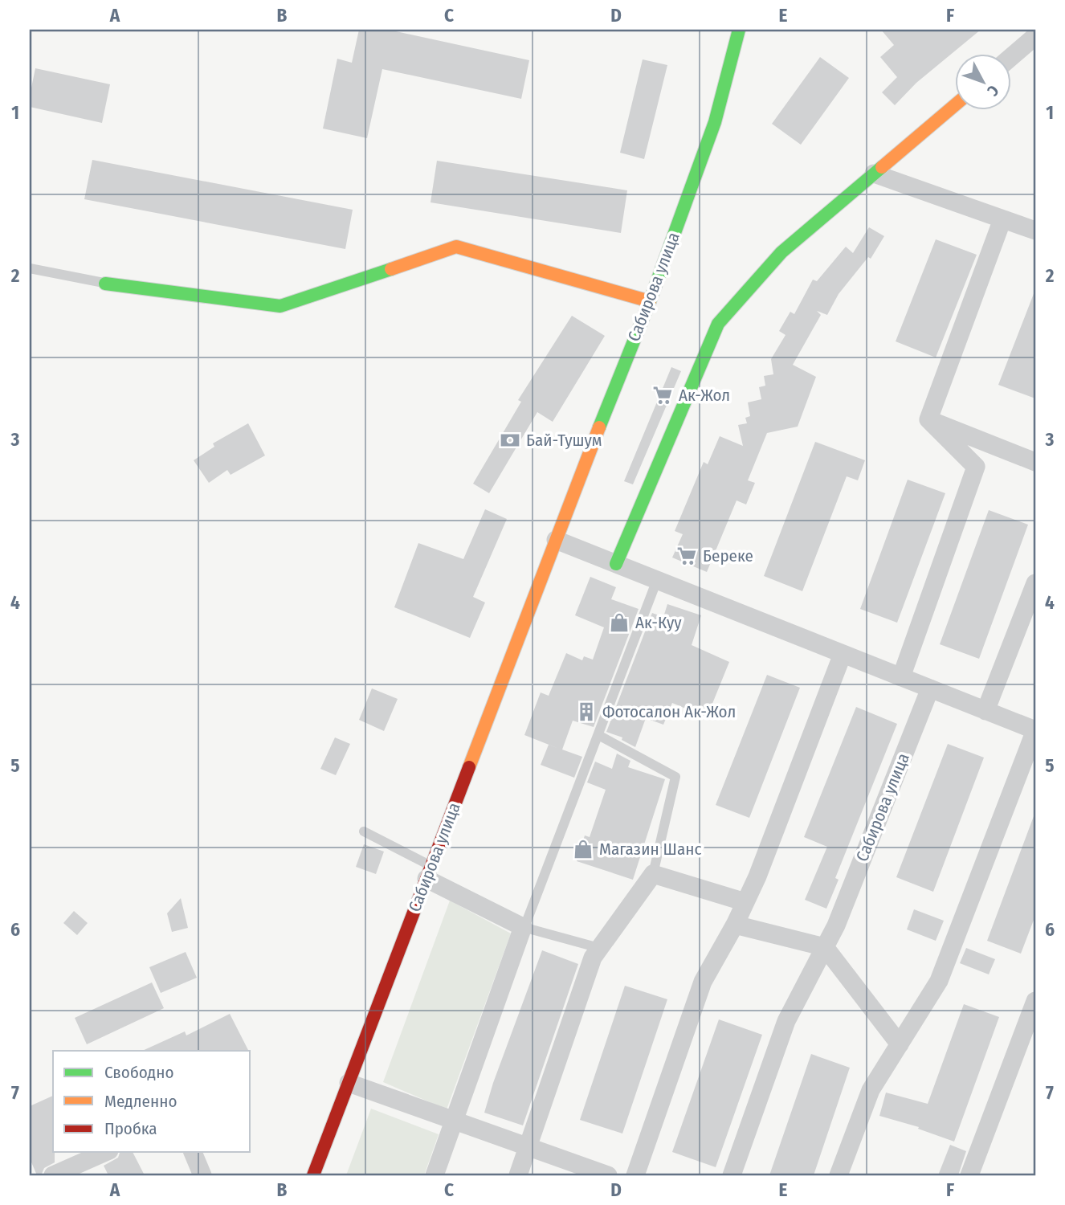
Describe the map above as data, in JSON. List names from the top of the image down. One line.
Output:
{"streets":{"main road":["Сабирова улица"]},"places":{"supermarket":["Ак-Жол","Береке"],"bank":["Бай-Тушум"],"shop":["Ак-Куу","Магазин Шанс"],"building":["Фотосалон Ак-Жол"]},"legend":["Свободно","Медленно","Пробка"],"north":"bottom right","grid":{"columns":["A","B","C","D","E","F"],"rows":["1","2","3","4","5","6","7"]}}
